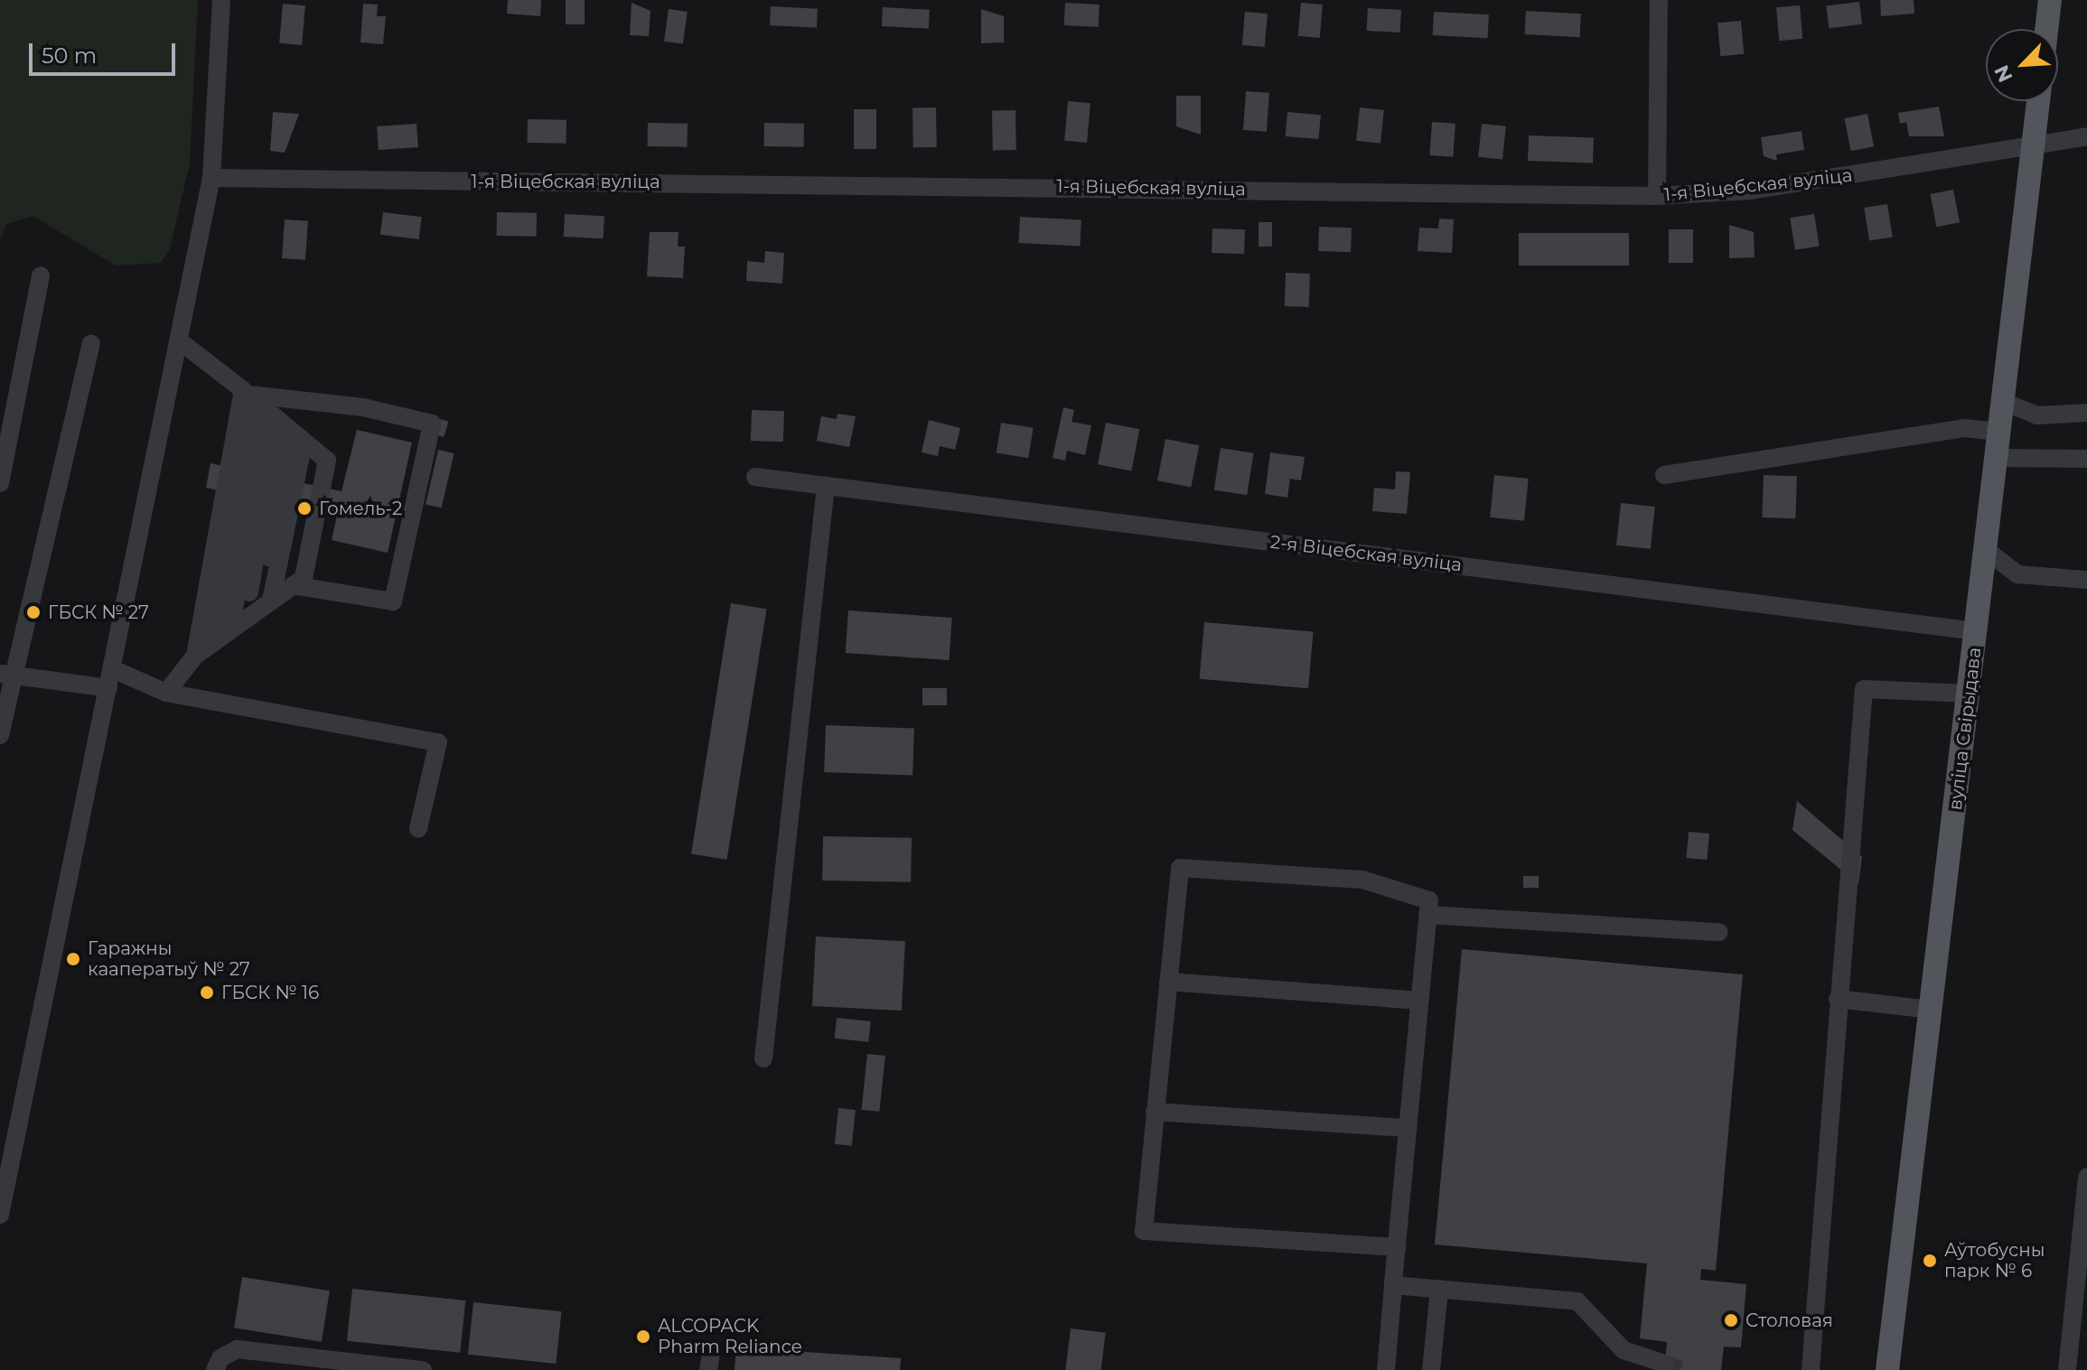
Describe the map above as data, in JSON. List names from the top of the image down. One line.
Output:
{"streets":{"main road":["вуліца Свірыдава"],"street":["1-я Віцебская вуліца","2-я Віцебская вуліца"]},"crossings":[["1-я Віцебская вуліца","вуліца Свірыдава"],["2-я Віцебская вуліца","вуліца Свірыдава"]],"places":["Гомель-2","ГБСК № 27","Гаражны кааператыў № 27","ГБСК № 16","Аўтобусны парк № 6","Столовая","ALCOPACK Pharm Reliance"],"scale_bar":"50 m","north":"bottom left"}
